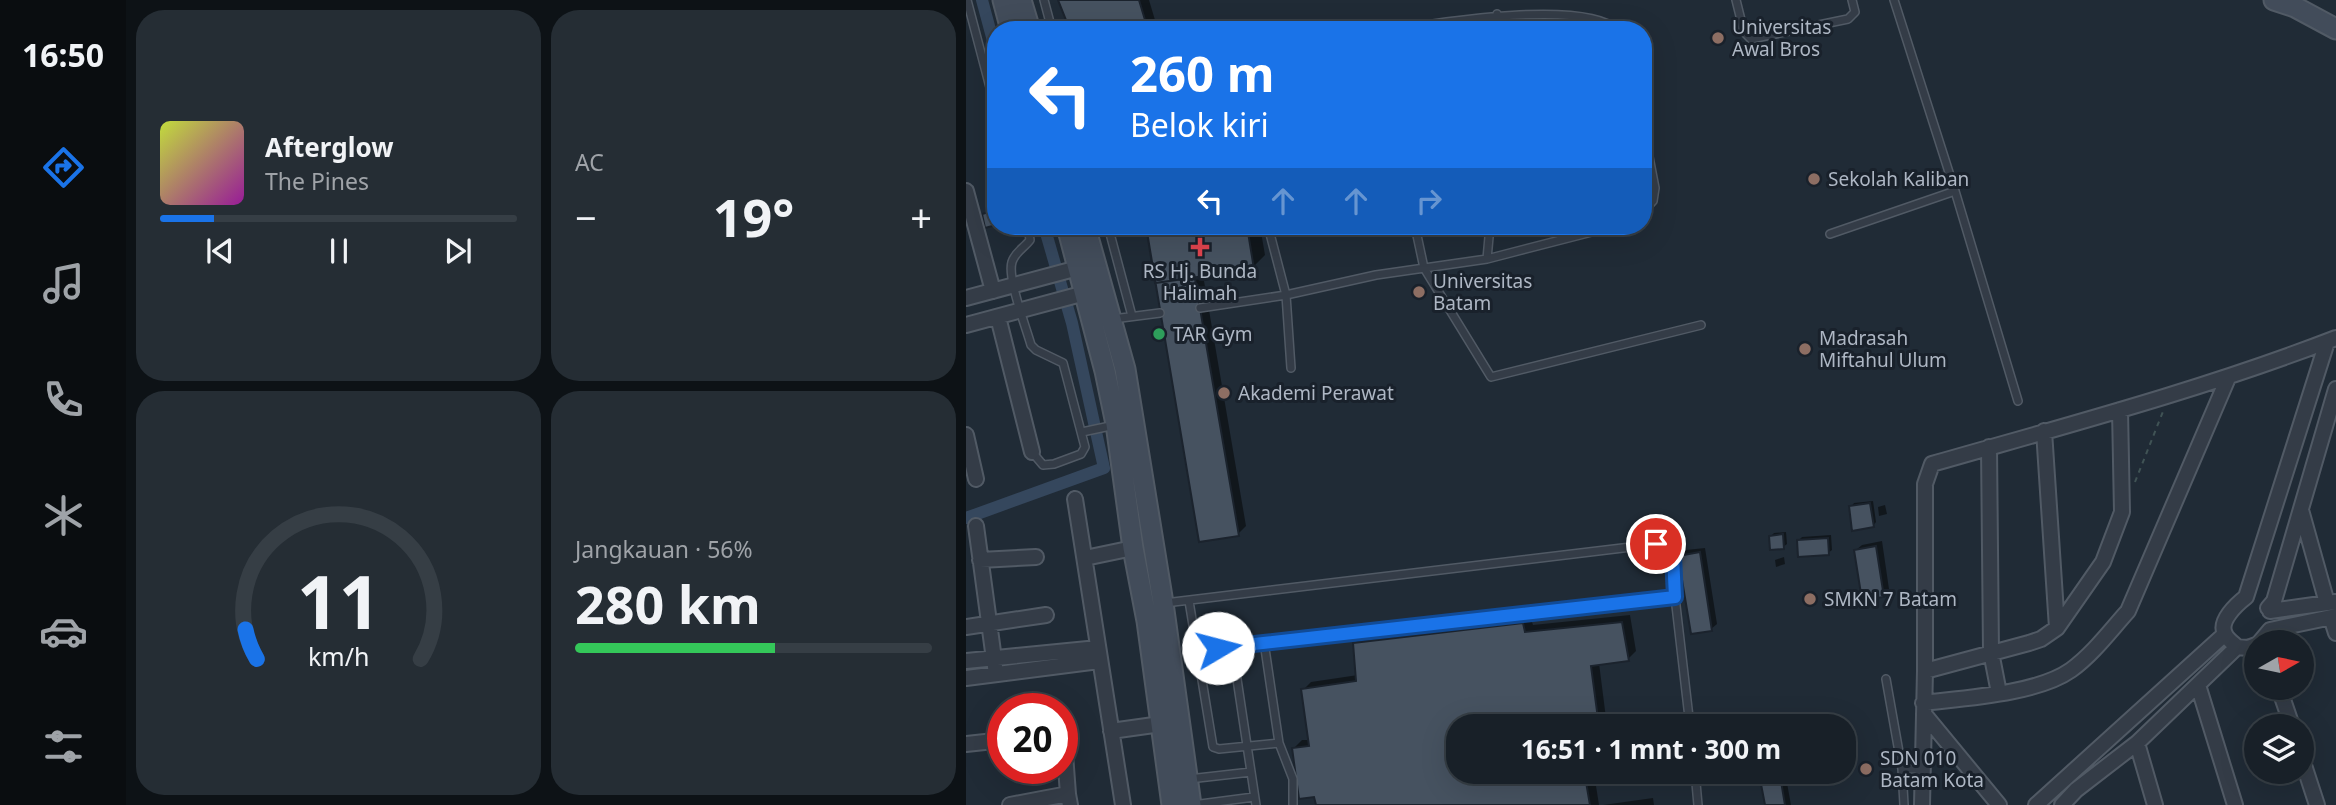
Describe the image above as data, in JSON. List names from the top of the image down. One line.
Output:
{"places":{"other":["Universitas Awal Bros","Sekolah Kaliban","Universitas Batam","TAR Gym","Madrasah Miftahul Ulum","Akademi Perawat","SMKN 7 Batam","SDN 010 Batam Kota"],"health":["RS Hj. Bunda Halimah"]},"north":"right","page":{"tabs":"16:50","tile":["AC",["Jangkauan · 56%","280 km"]],"turn":["260 m","Belok kiri"],"song":["Afterglow","The Pines"],"heat":["−","19°","+"],"limit":"20","trip":"16:51 · 1 mnt · 300 m","gauge":["11","km/h"]}}
